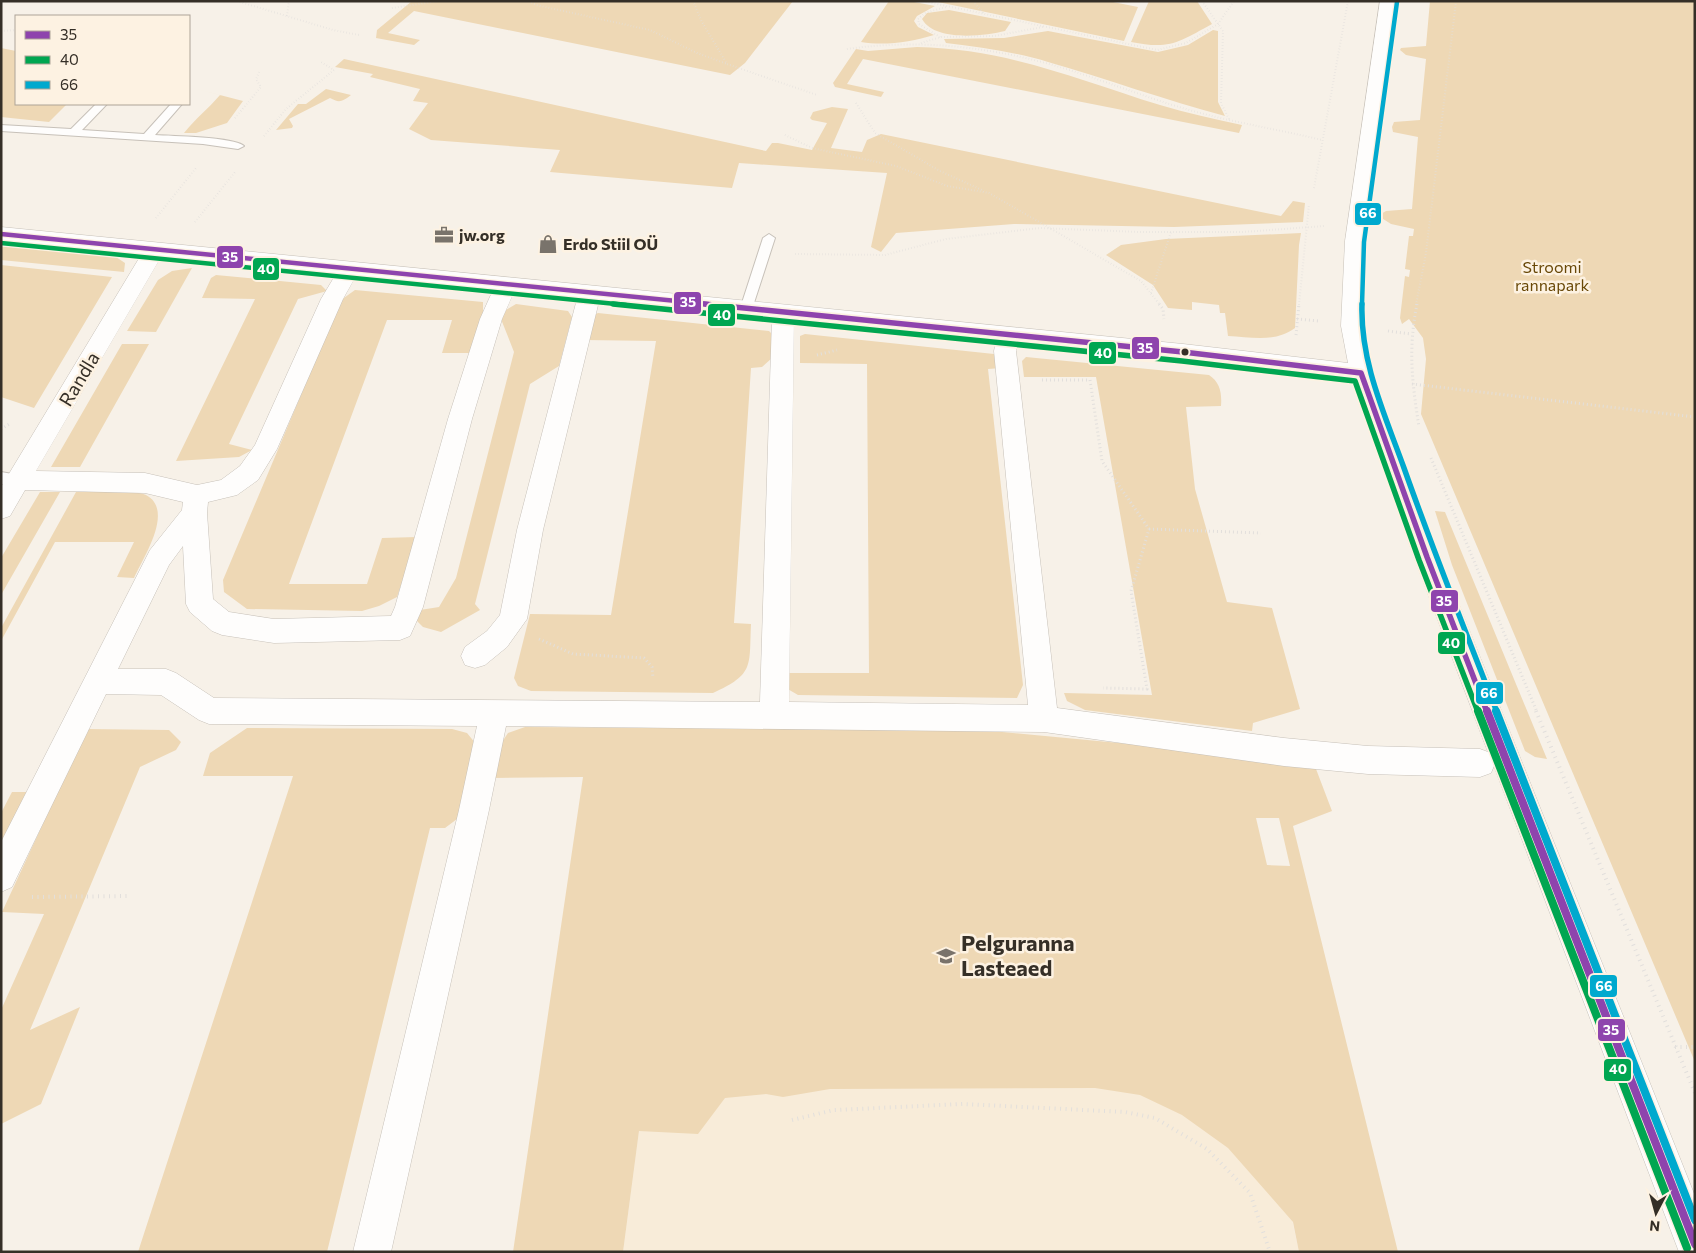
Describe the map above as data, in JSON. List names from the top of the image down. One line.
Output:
{"streets":{"street":["Randla"]},"parks":["Stroomi rannapark"],"places":{"office":["jw.org"],"shop":["Erdo Stiil OÜ"],"school or university":["Pelguranna Lasteaed"]},"lines":["transit line 66","transit line 35","transit line 40"],"legend":["35","40","66"],"north":"bottom"}
